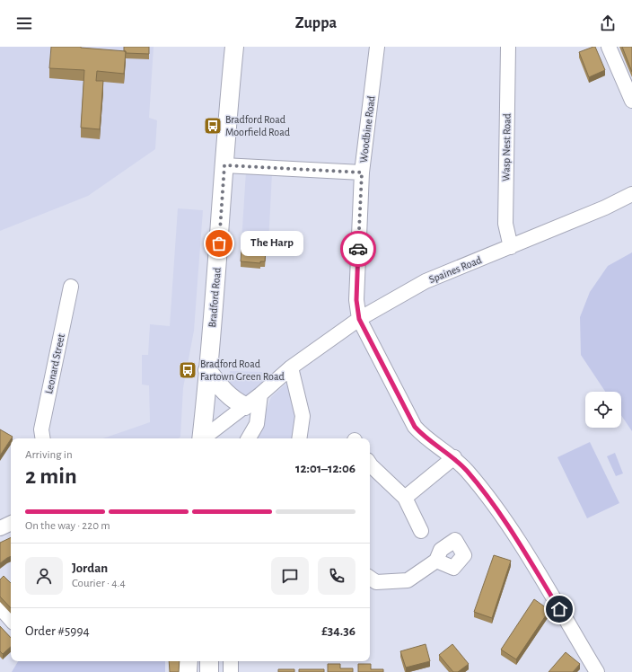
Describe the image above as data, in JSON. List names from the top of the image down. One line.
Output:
{"streets":{"main road":["Bradford Road"],"street":["Woodbine Road","Wasp Nest Road","Spaines Road","Leonard Street"]},"crossings":[["Woodbine Road","Spaines Road"],["Wasp Nest Road","Spaines Road"]],"places":{"bus stop":["Bradford Road Moorfield Road","Bradford Road Fartown Green Road"],"other":["The Harp"]},"page":{"header":"Zuppa","bubble":"The Harp","heading":["2 min","Arriving in","12:01–12:06"],"panel":["Jordan","Courier · 4.4","Order #5994","£34.36"],"bar":"On the way · 220 m"}}
